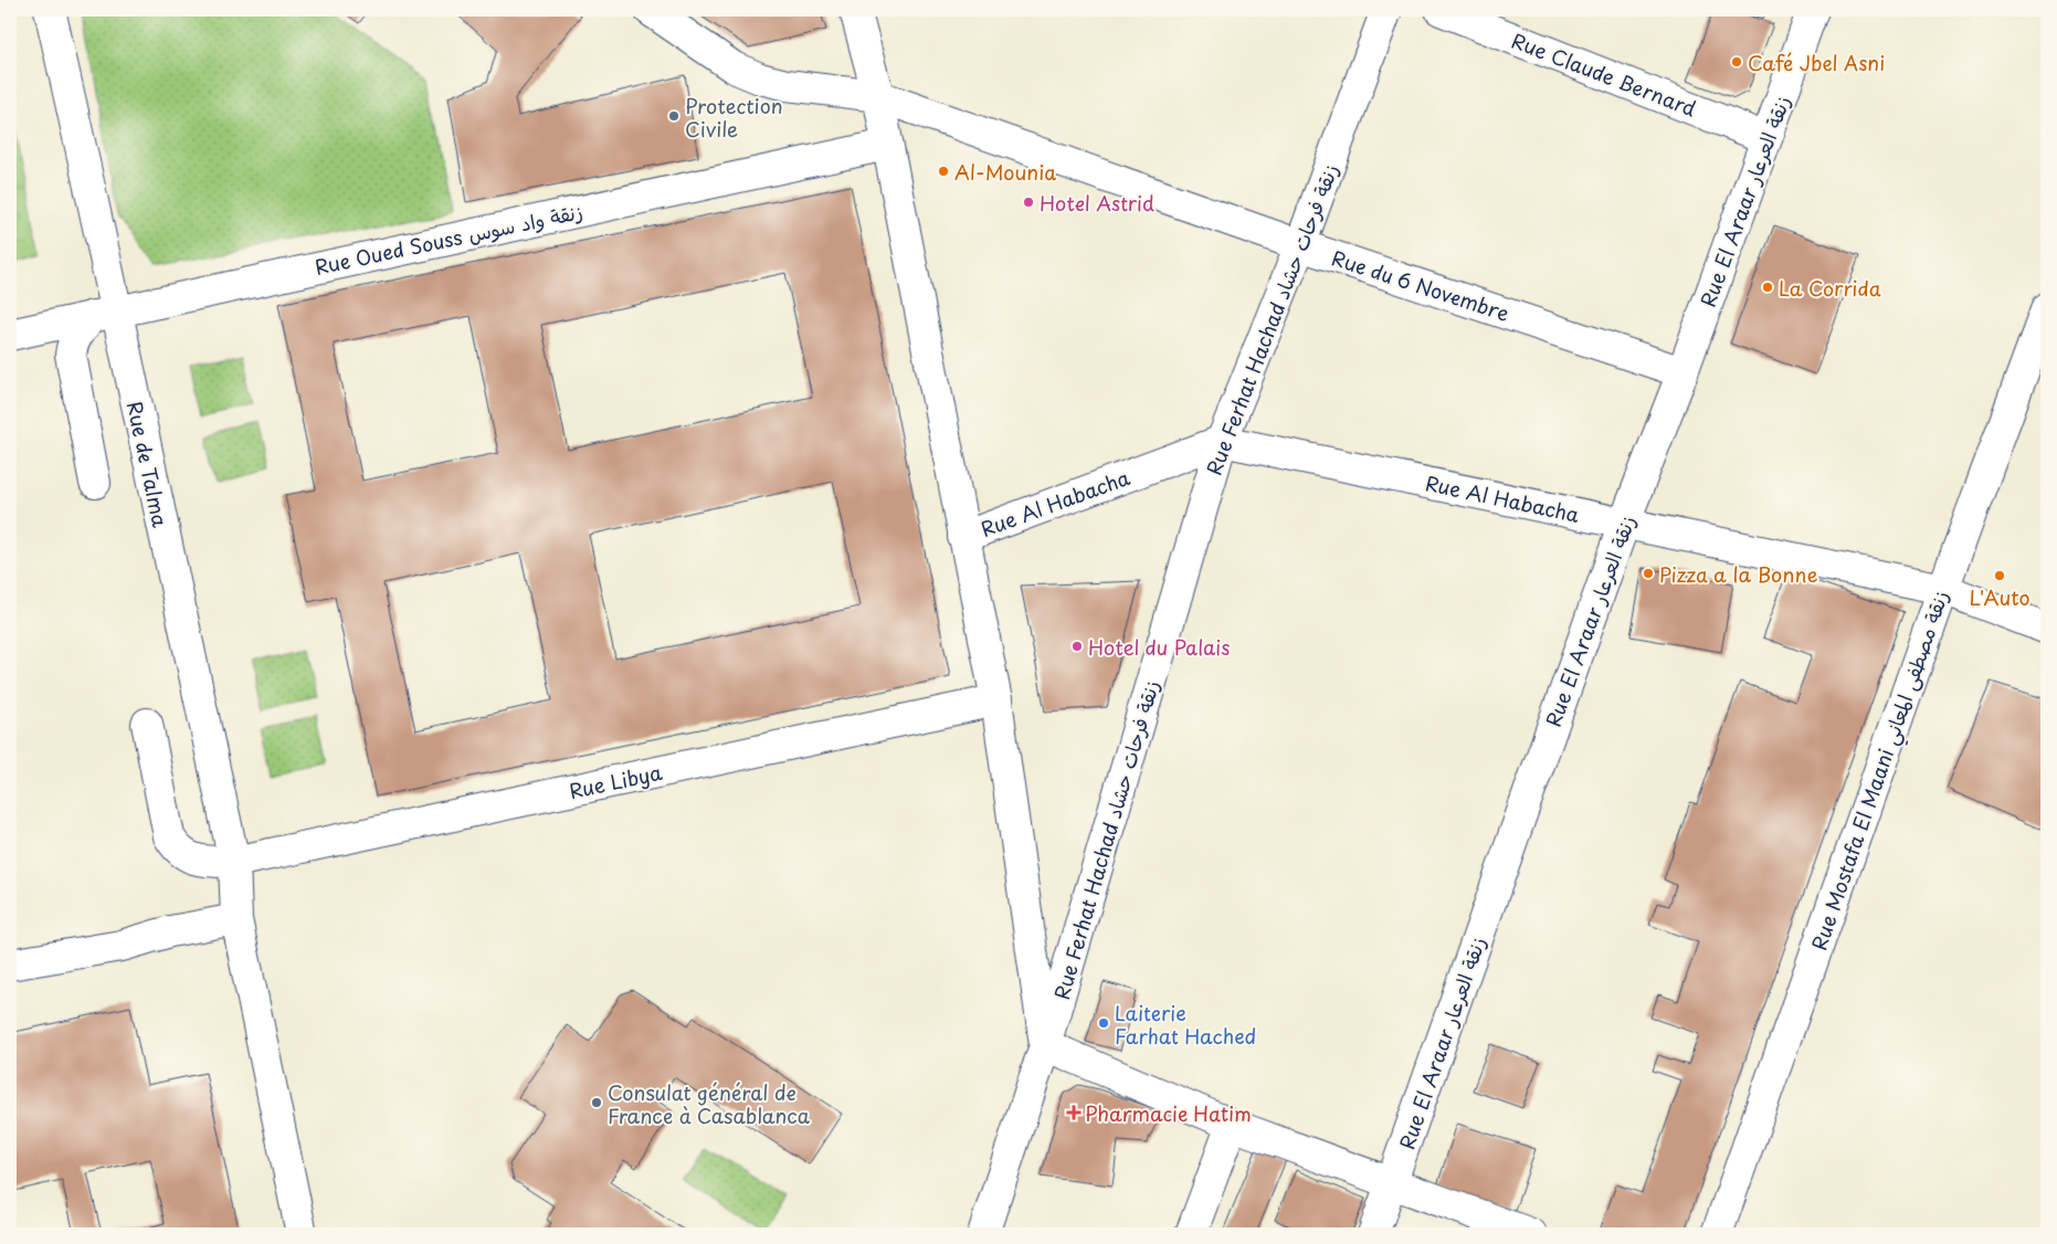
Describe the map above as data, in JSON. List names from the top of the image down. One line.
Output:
{"streets":{"street":["Rue Claude Bernard","Rue El Araar زنقة العرعار","Rue Oued Souss زنقة واد سوس","Rue du 6 Novembre","Rue Ferhat Hachad زنقة فرحات حشاد","Rue de Talma","Rue Al Habacha","Rue Mostafa El Maani زنقة مصطفى المعاني","Rue Libya"]},"crossings":[["Rue Claude Bernard","Rue El Araar زنقة العرعار"],["Rue El Araar زنقة العرعار","Rue du 6 Novembre"],["Rue El Araar زنقة العرعار","Rue Al Habacha"],["Rue Oued Souss زنقة واد سوس","Rue de Talma"],["Rue du 6 Novembre","Rue Ferhat Hachad زنقة فرحات حشاد"],["Rue Ferhat Hachad زنقة فرحات حشاد","Rue Al Habacha"],["Rue de Talma","Rue Libya"],["Rue Al Habacha","Rue Mostafa El Maani زنقة مصطفى المعاني"]],"places":{"other":["Café Jbel Asni","Protection Civile","Al-Mounia","Hotel Astrid","La Corrida","Pizza a la Bonne","L'Auto","Hotel du Palais","Laiterie Farhat Hached","Consulat général de France à Casablanca"],"health":["Pharmacie Hatim"]}}
